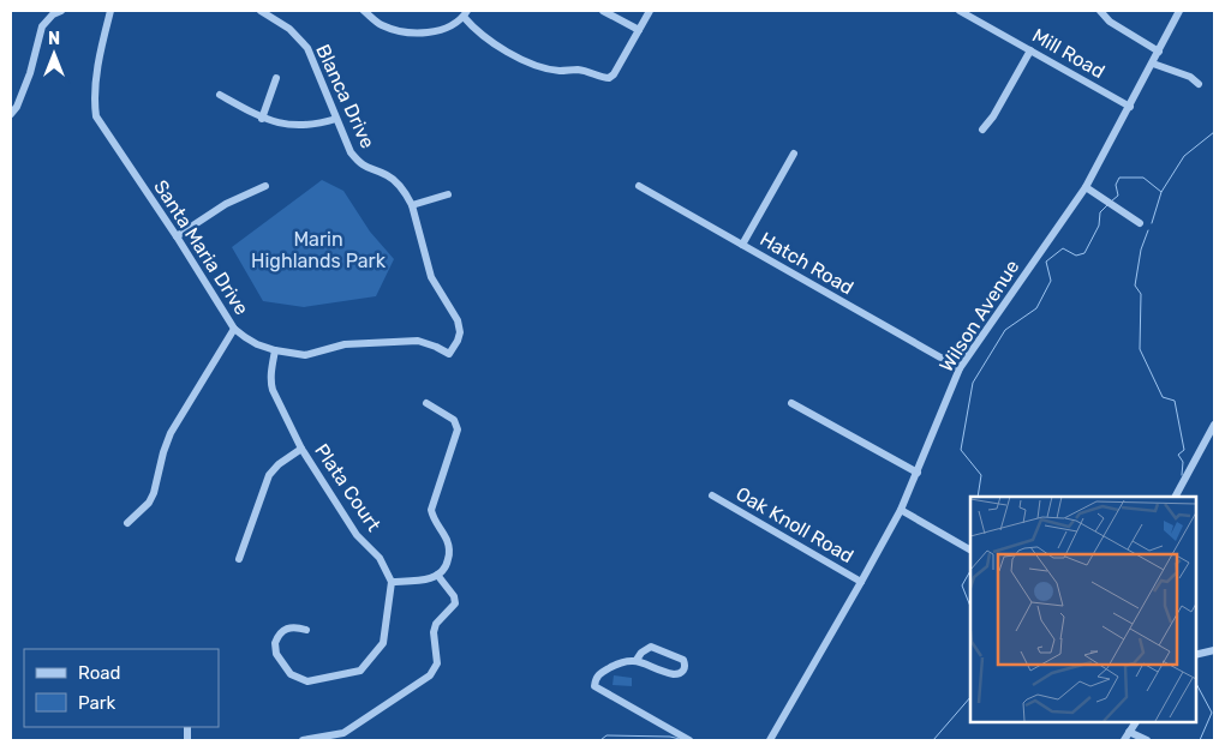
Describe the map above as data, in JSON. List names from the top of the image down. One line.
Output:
{"streets":{"street":["Mill Road","Blanca Drive","Santa Maria Drive","Hatch Road","Wilson Avenue","Plata Court","Oak Knoll Road"]},"crossings":[["Mill Road","Wilson Avenue"],["Blanca Drive","Santa Maria Drive"],["Santa Maria Drive","Plata Court"],["Hatch Road","Wilson Avenue"],["Wilson Avenue","Oak Knoll Road"]],"parks":["Marin Highlands Park"],"legend":["Road","Park"],"north":"top"}
